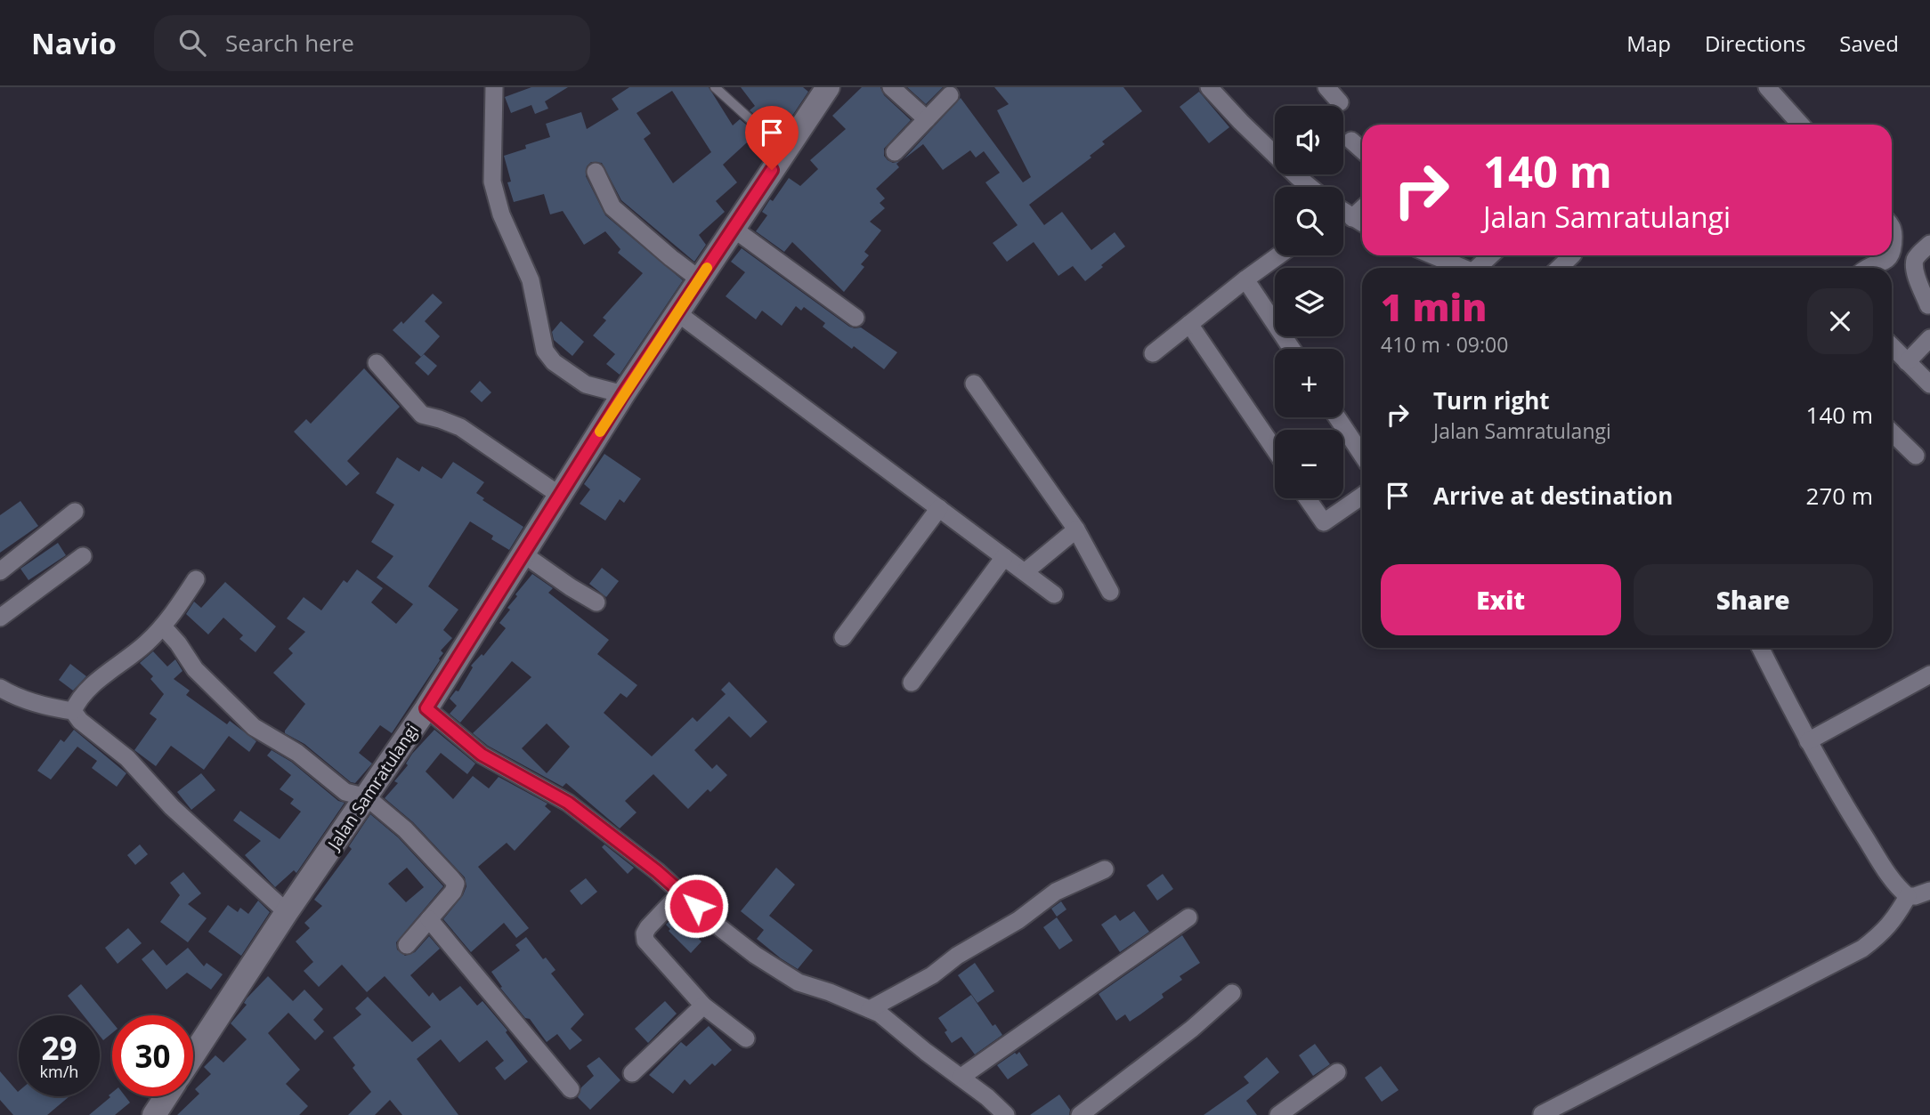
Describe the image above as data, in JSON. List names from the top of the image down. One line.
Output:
{"streets":{"main road":["Jalan Samratulangi"]},"page":{"header":"Navio","search":"Search here","nav":["Map","Directions","Saved"],"map_buttons":["+","−"],"turn":["140 m","Jalan Samratulangi"],"heading":["1 min","410 m · 09:00"],"list":[{"name":"Turn right","note":"Jalan Samratulangi","value":"140 m"},{"name":"Arrive at destination","value":"270 m"}],"buttons":["Exit","Share"],"speed":"29 km/h","limit":"30"}}
